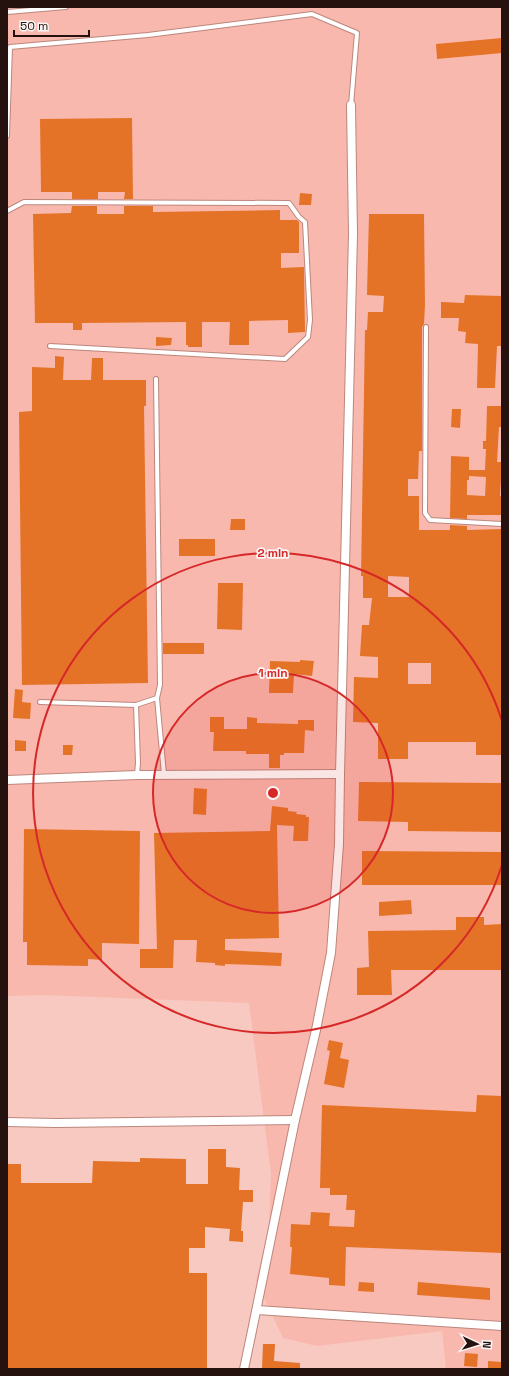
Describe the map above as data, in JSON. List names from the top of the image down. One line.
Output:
{"scale_bar":"50 m","north":"right","rings":["2 min","1 min"]}
